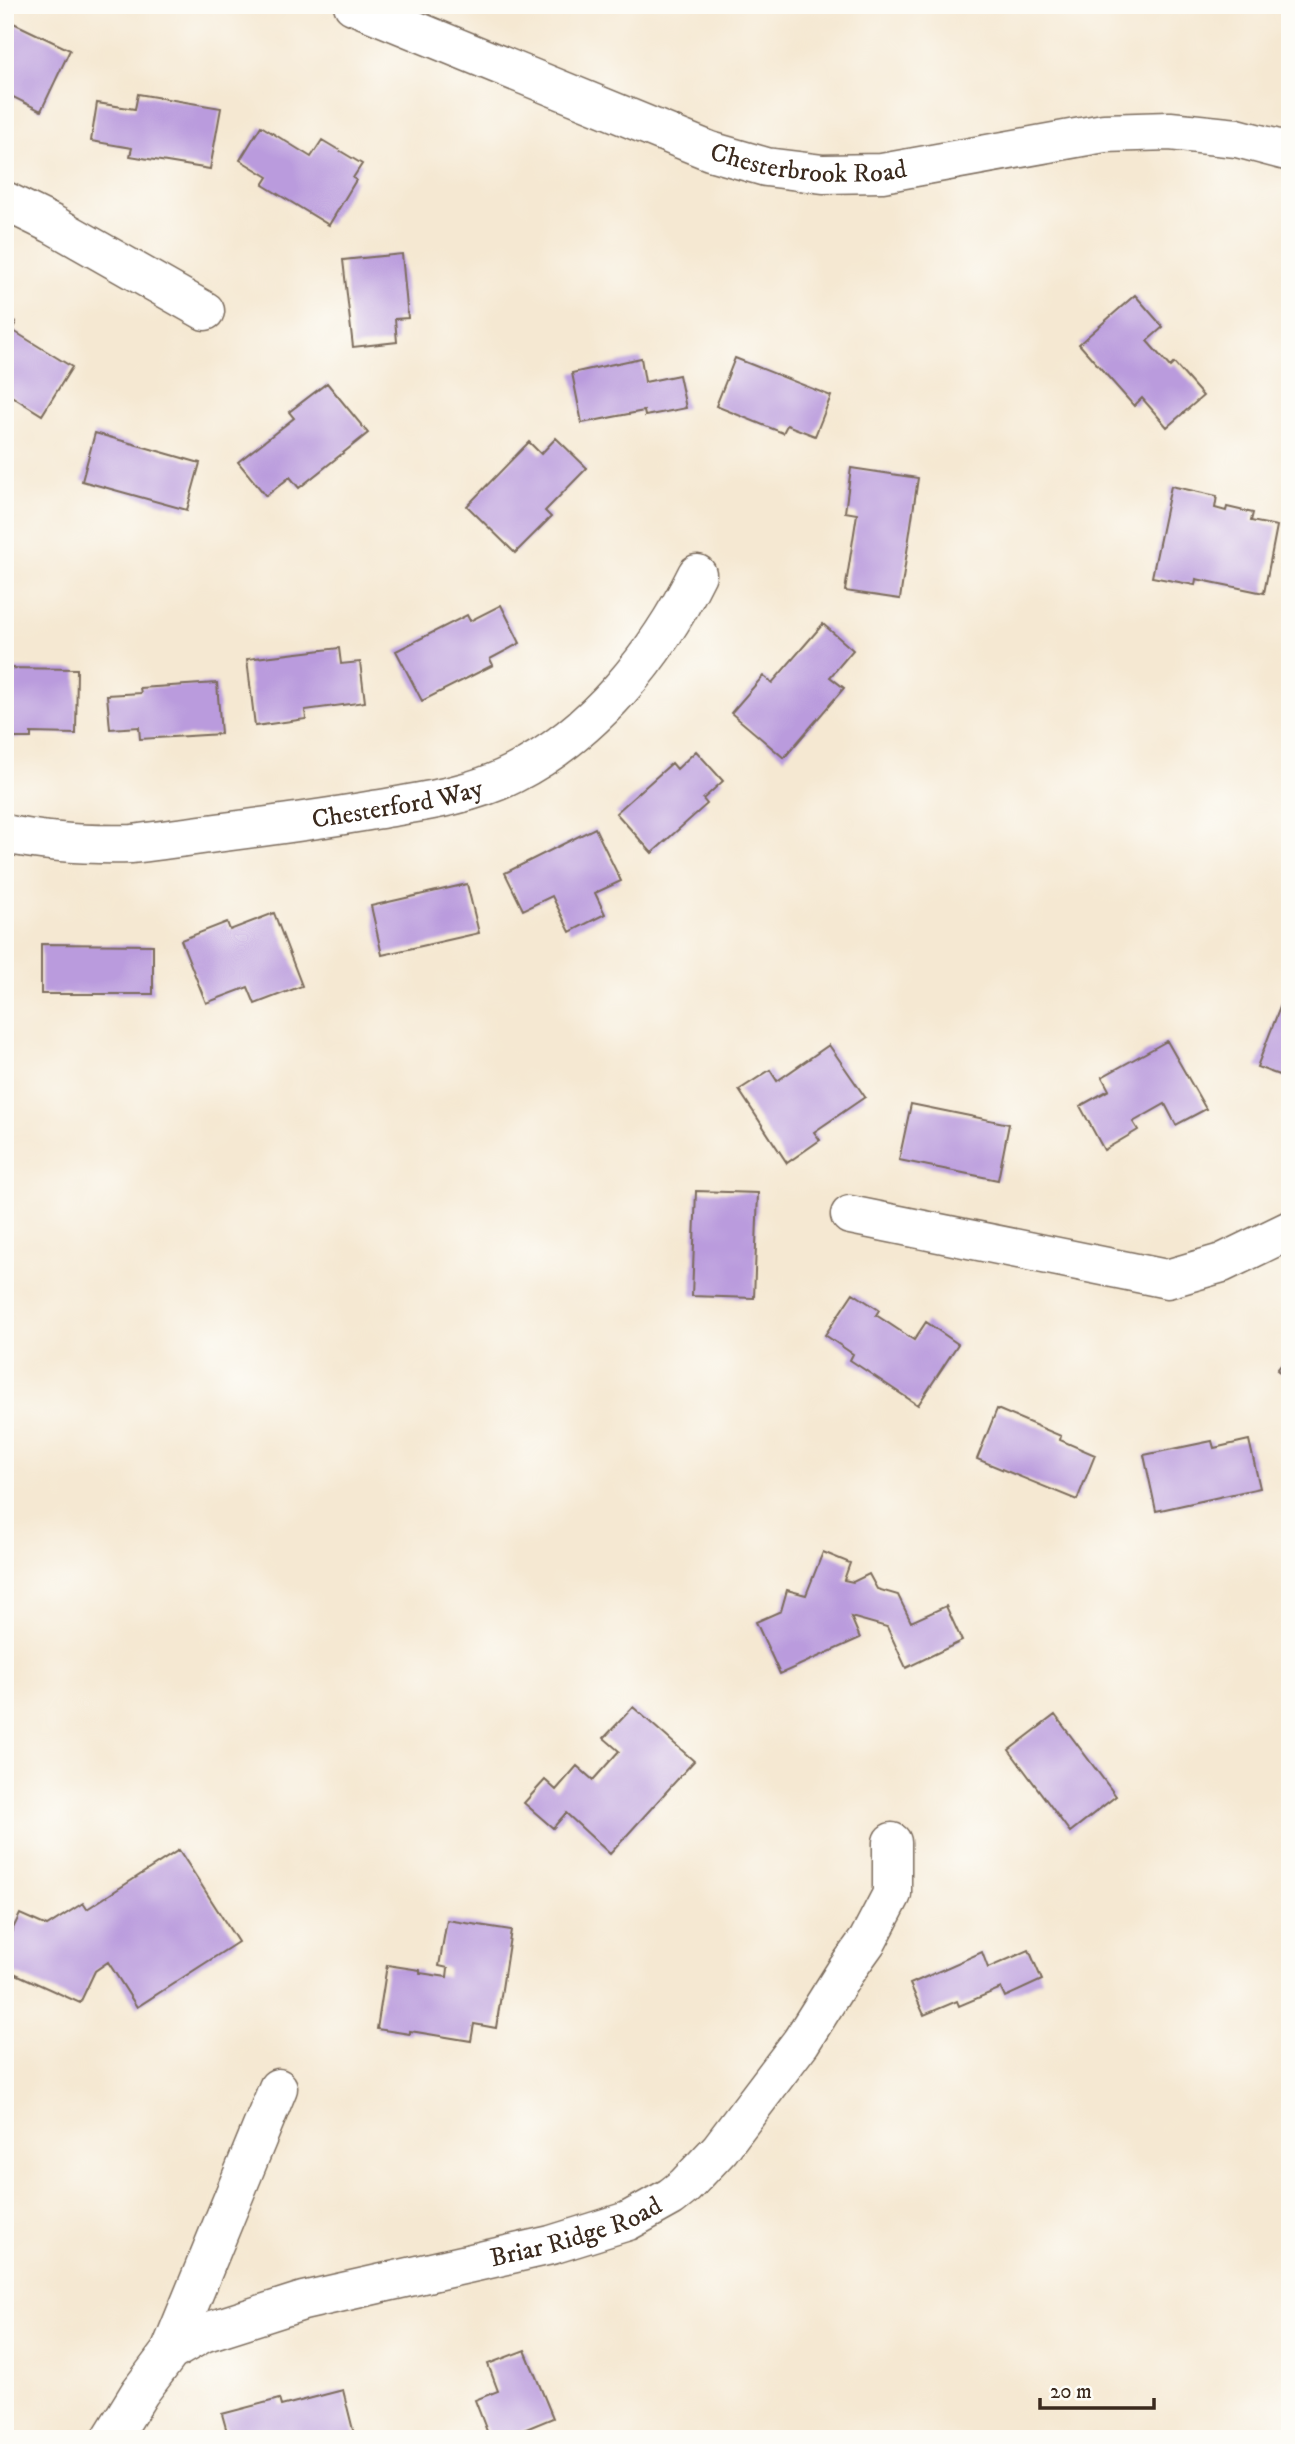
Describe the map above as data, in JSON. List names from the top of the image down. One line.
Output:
{"streets":{"street":["Chesterbrook Road","Chesterford Way","Briar Ridge Road"]},"scale_bar":"20 m"}
